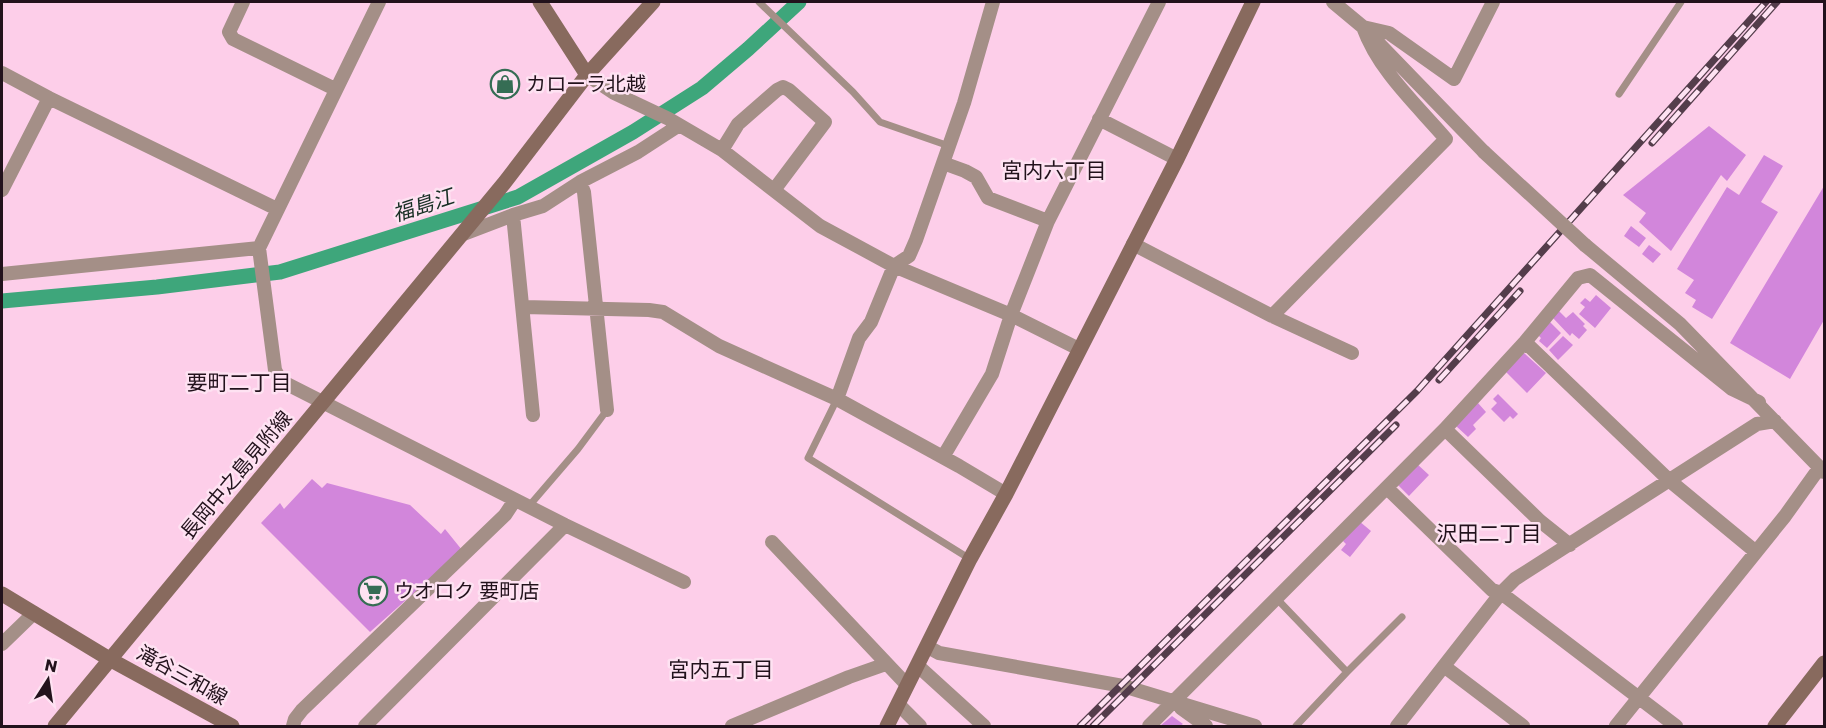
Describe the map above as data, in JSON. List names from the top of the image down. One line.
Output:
{"streets":{"street":["長岡中之島見附線","滝谷三和線"]},"crossings":[["長岡中之島見附線","滝谷三和線"]],"districts":["宮内六丁目","要町二丁目","沢田二丁目","宮内五丁目"],"water":["福島江"],"places":{"shop":["カローラ北越"],"supermarket":["ウオロク 要町店"]},"north":"top"}
